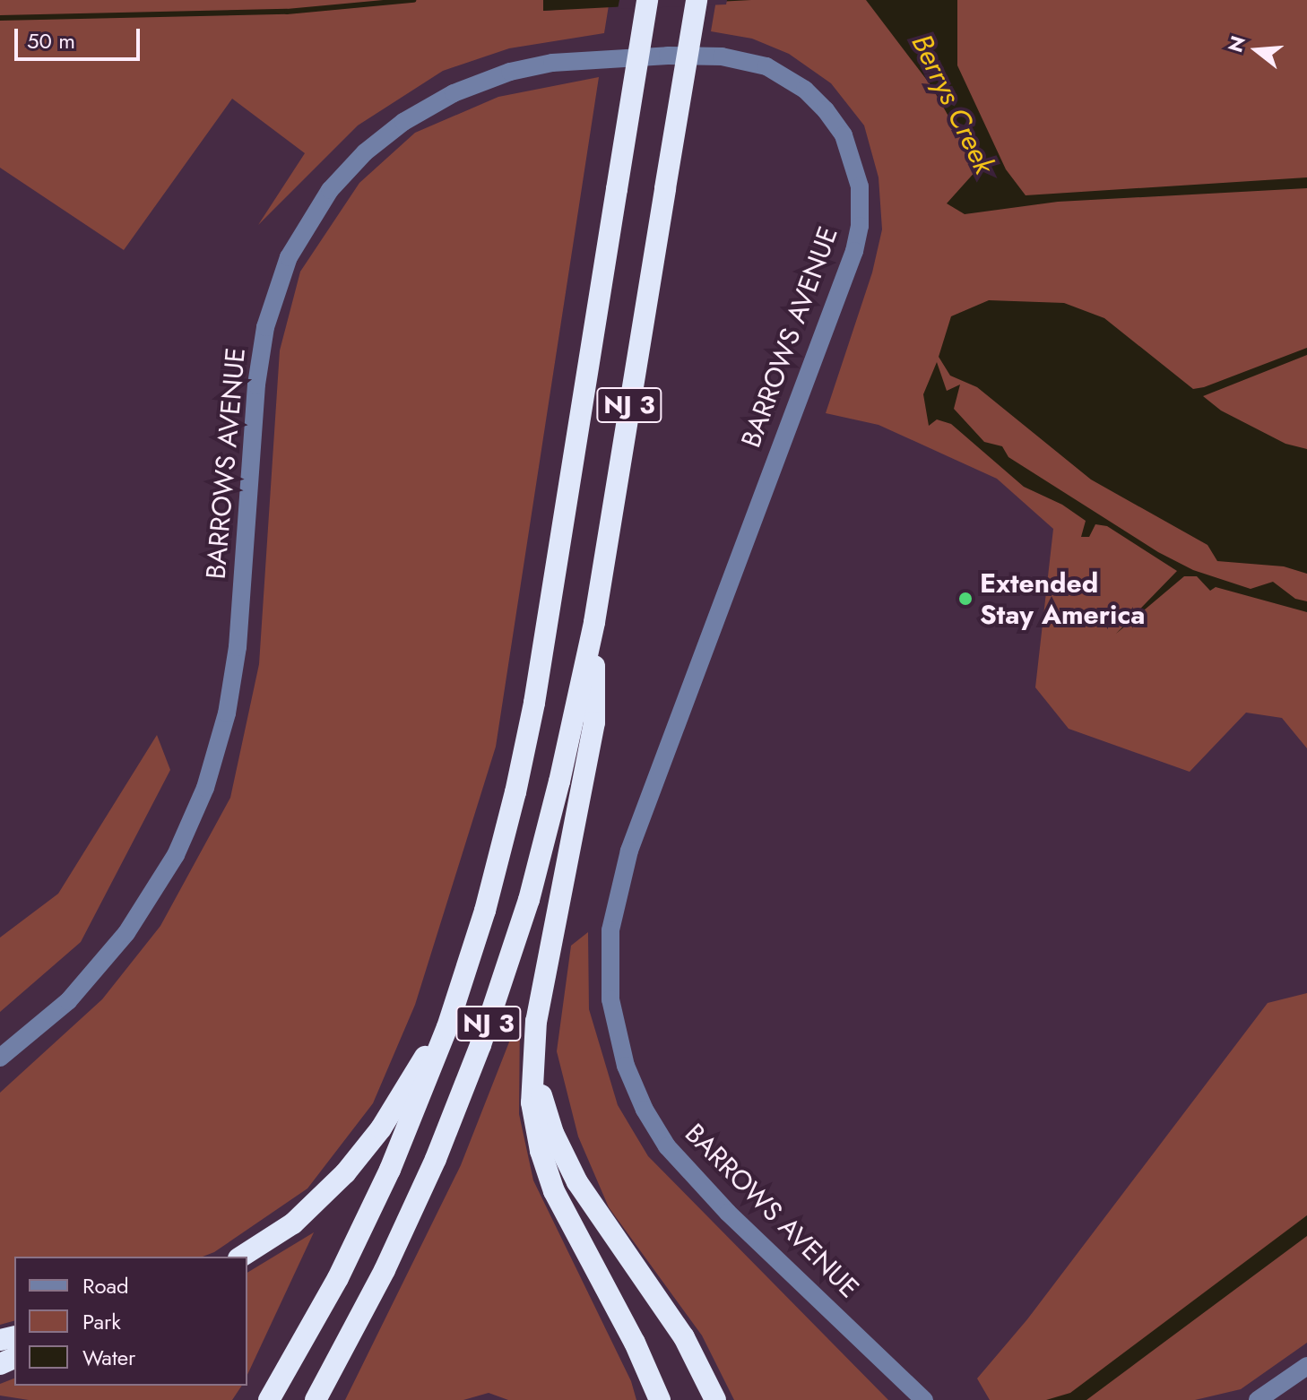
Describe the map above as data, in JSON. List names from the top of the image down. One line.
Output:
{"streets":{"highway":["NJ 3"],"street":["BARROWS AVENUE"]},"water":["Berrys Creek"],"places":["Extended Stay America"],"legend":["Road","Park","Water"],"scale_bar":"50 m","north":"left"}
